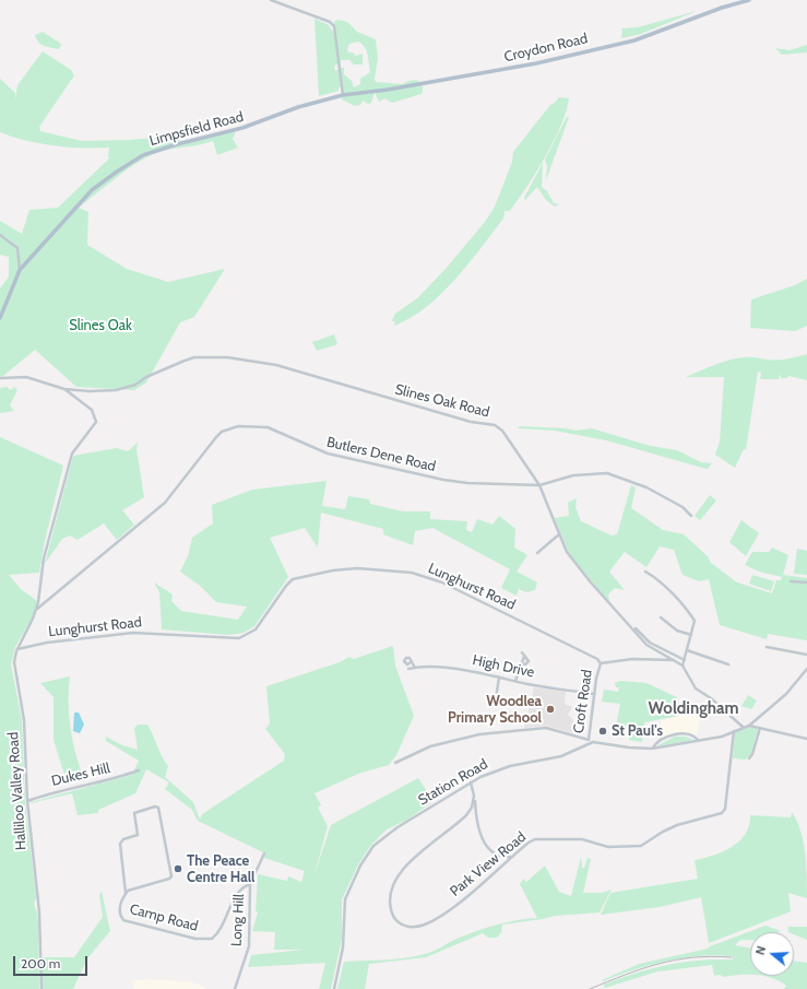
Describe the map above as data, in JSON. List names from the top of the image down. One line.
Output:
{"streets":{"main road":["Croydon Road","Limpsfield Road"],"street":["Slines Oak Road","Butlers Dene Road","Lunghurst Road","High Drive","Croft Road","Dukes Hill","Station Road","Halliloo Valley Road","Park View Road","Camp Road","Long Hill"]},"crossings":[["Croydon Road","Limpsfield Road"],["Slines Oak Road","Butlers Dene Road"],["Slines Oak Road","Halliloo Valley Road"],["Butlers Dene Road","Halliloo Valley Road"],["Lunghurst Road","Croft Road"],["Lunghurst Road","Halliloo Valley Road"],["High Drive","Croft Road"],["Croft Road","Station Road"],["Dukes Hill","Halliloo Valley Road"],["Camp Road","Long Hill"]],"districts":["Woldingham"],"parks":["Slines Oak"],"places":["Woodlea Primary School","St Paul's","The Peace Centre Hall"],"scale_bar":"200 m","north":"left"}
